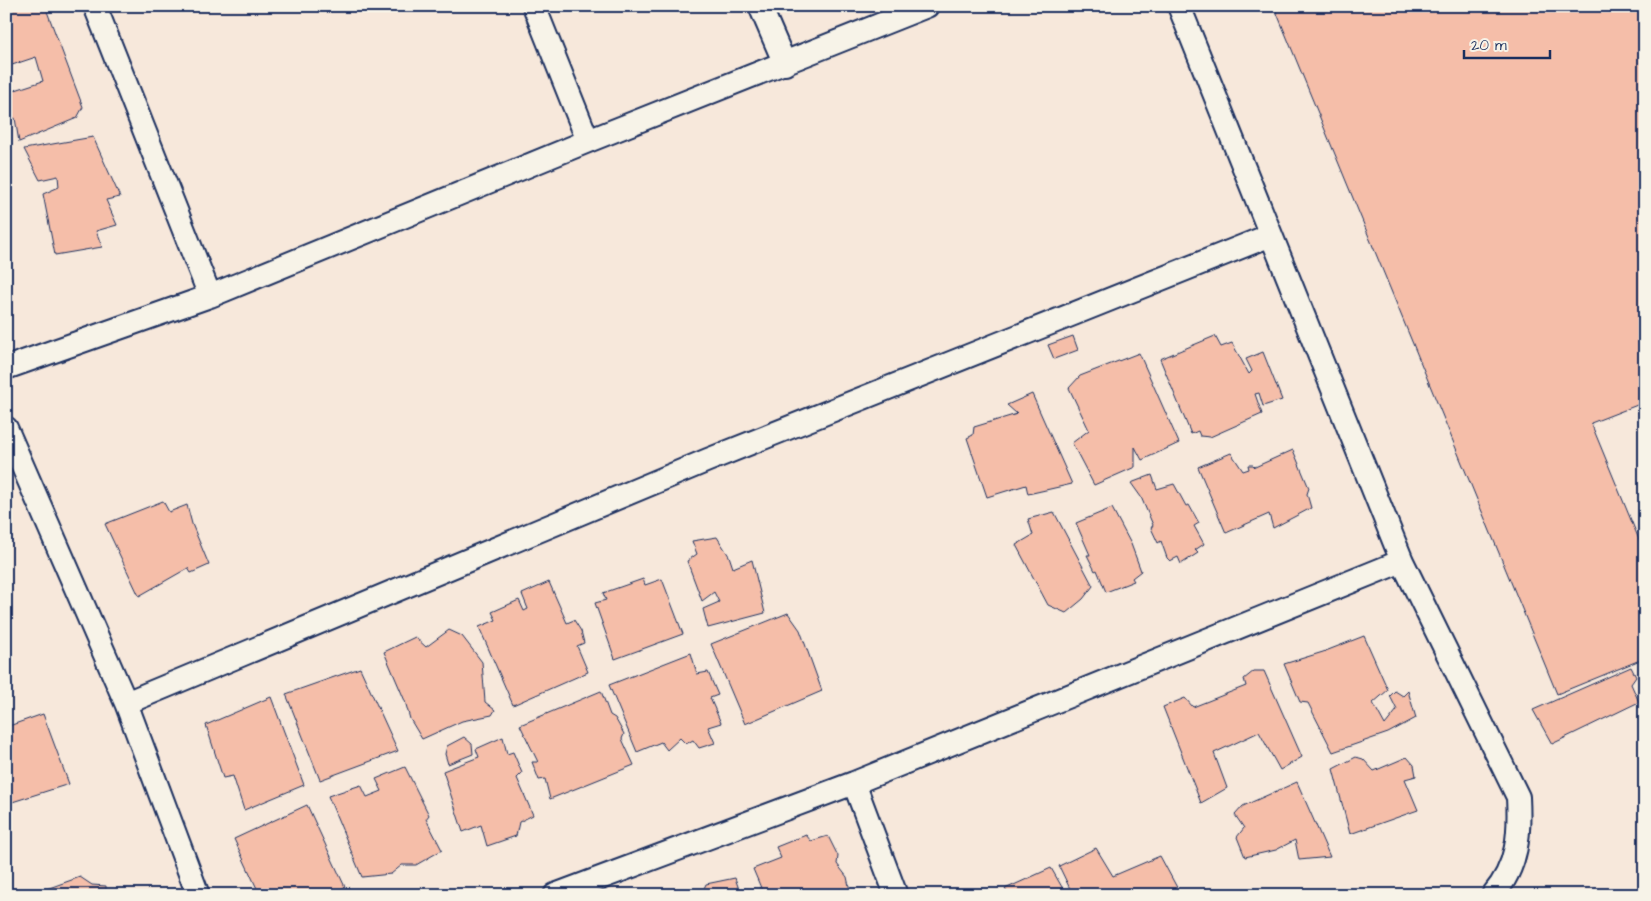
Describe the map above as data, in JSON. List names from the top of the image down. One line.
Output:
{"scale_bar":"20 m"}
